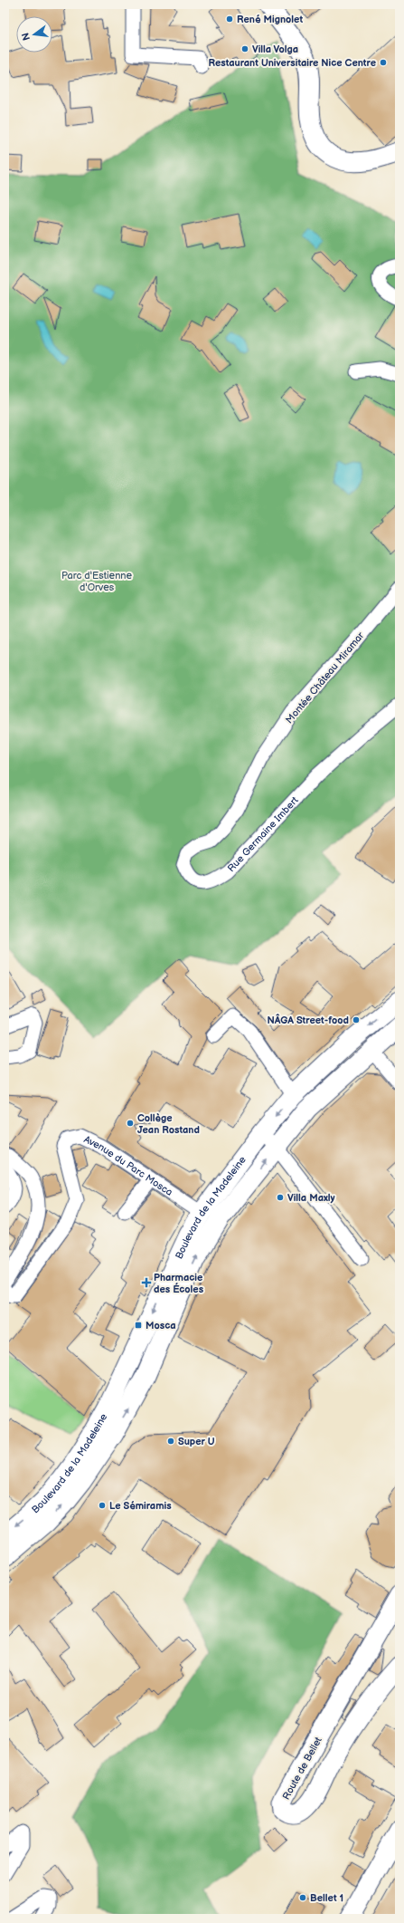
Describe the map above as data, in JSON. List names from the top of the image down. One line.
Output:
{"streets":{"street":["Montée Château Miramar","Rue Germaine Imbert","Avenue du Parc Mosca","Boulevard de la Madeleine","Route de Bellet"]},"crossings":[["Montée Château Miramar","Rue Germaine Imbert"],["Avenue du Parc Mosca","Boulevard de la Madeleine"]],"parks":["Parc d'Estienne d'Orves"],"places":{"other":["René Mignolet","Villa Volga","Restaurant Universitaire Nice Centre","NÂGA Street-food","Collège Jean Rostand","Villa Maxly","Super U","Le Sémiramis","Bellet 1"],"health":["Pharmacie des Écoles"],"transit":["Mosca"]},"north":"left"}
